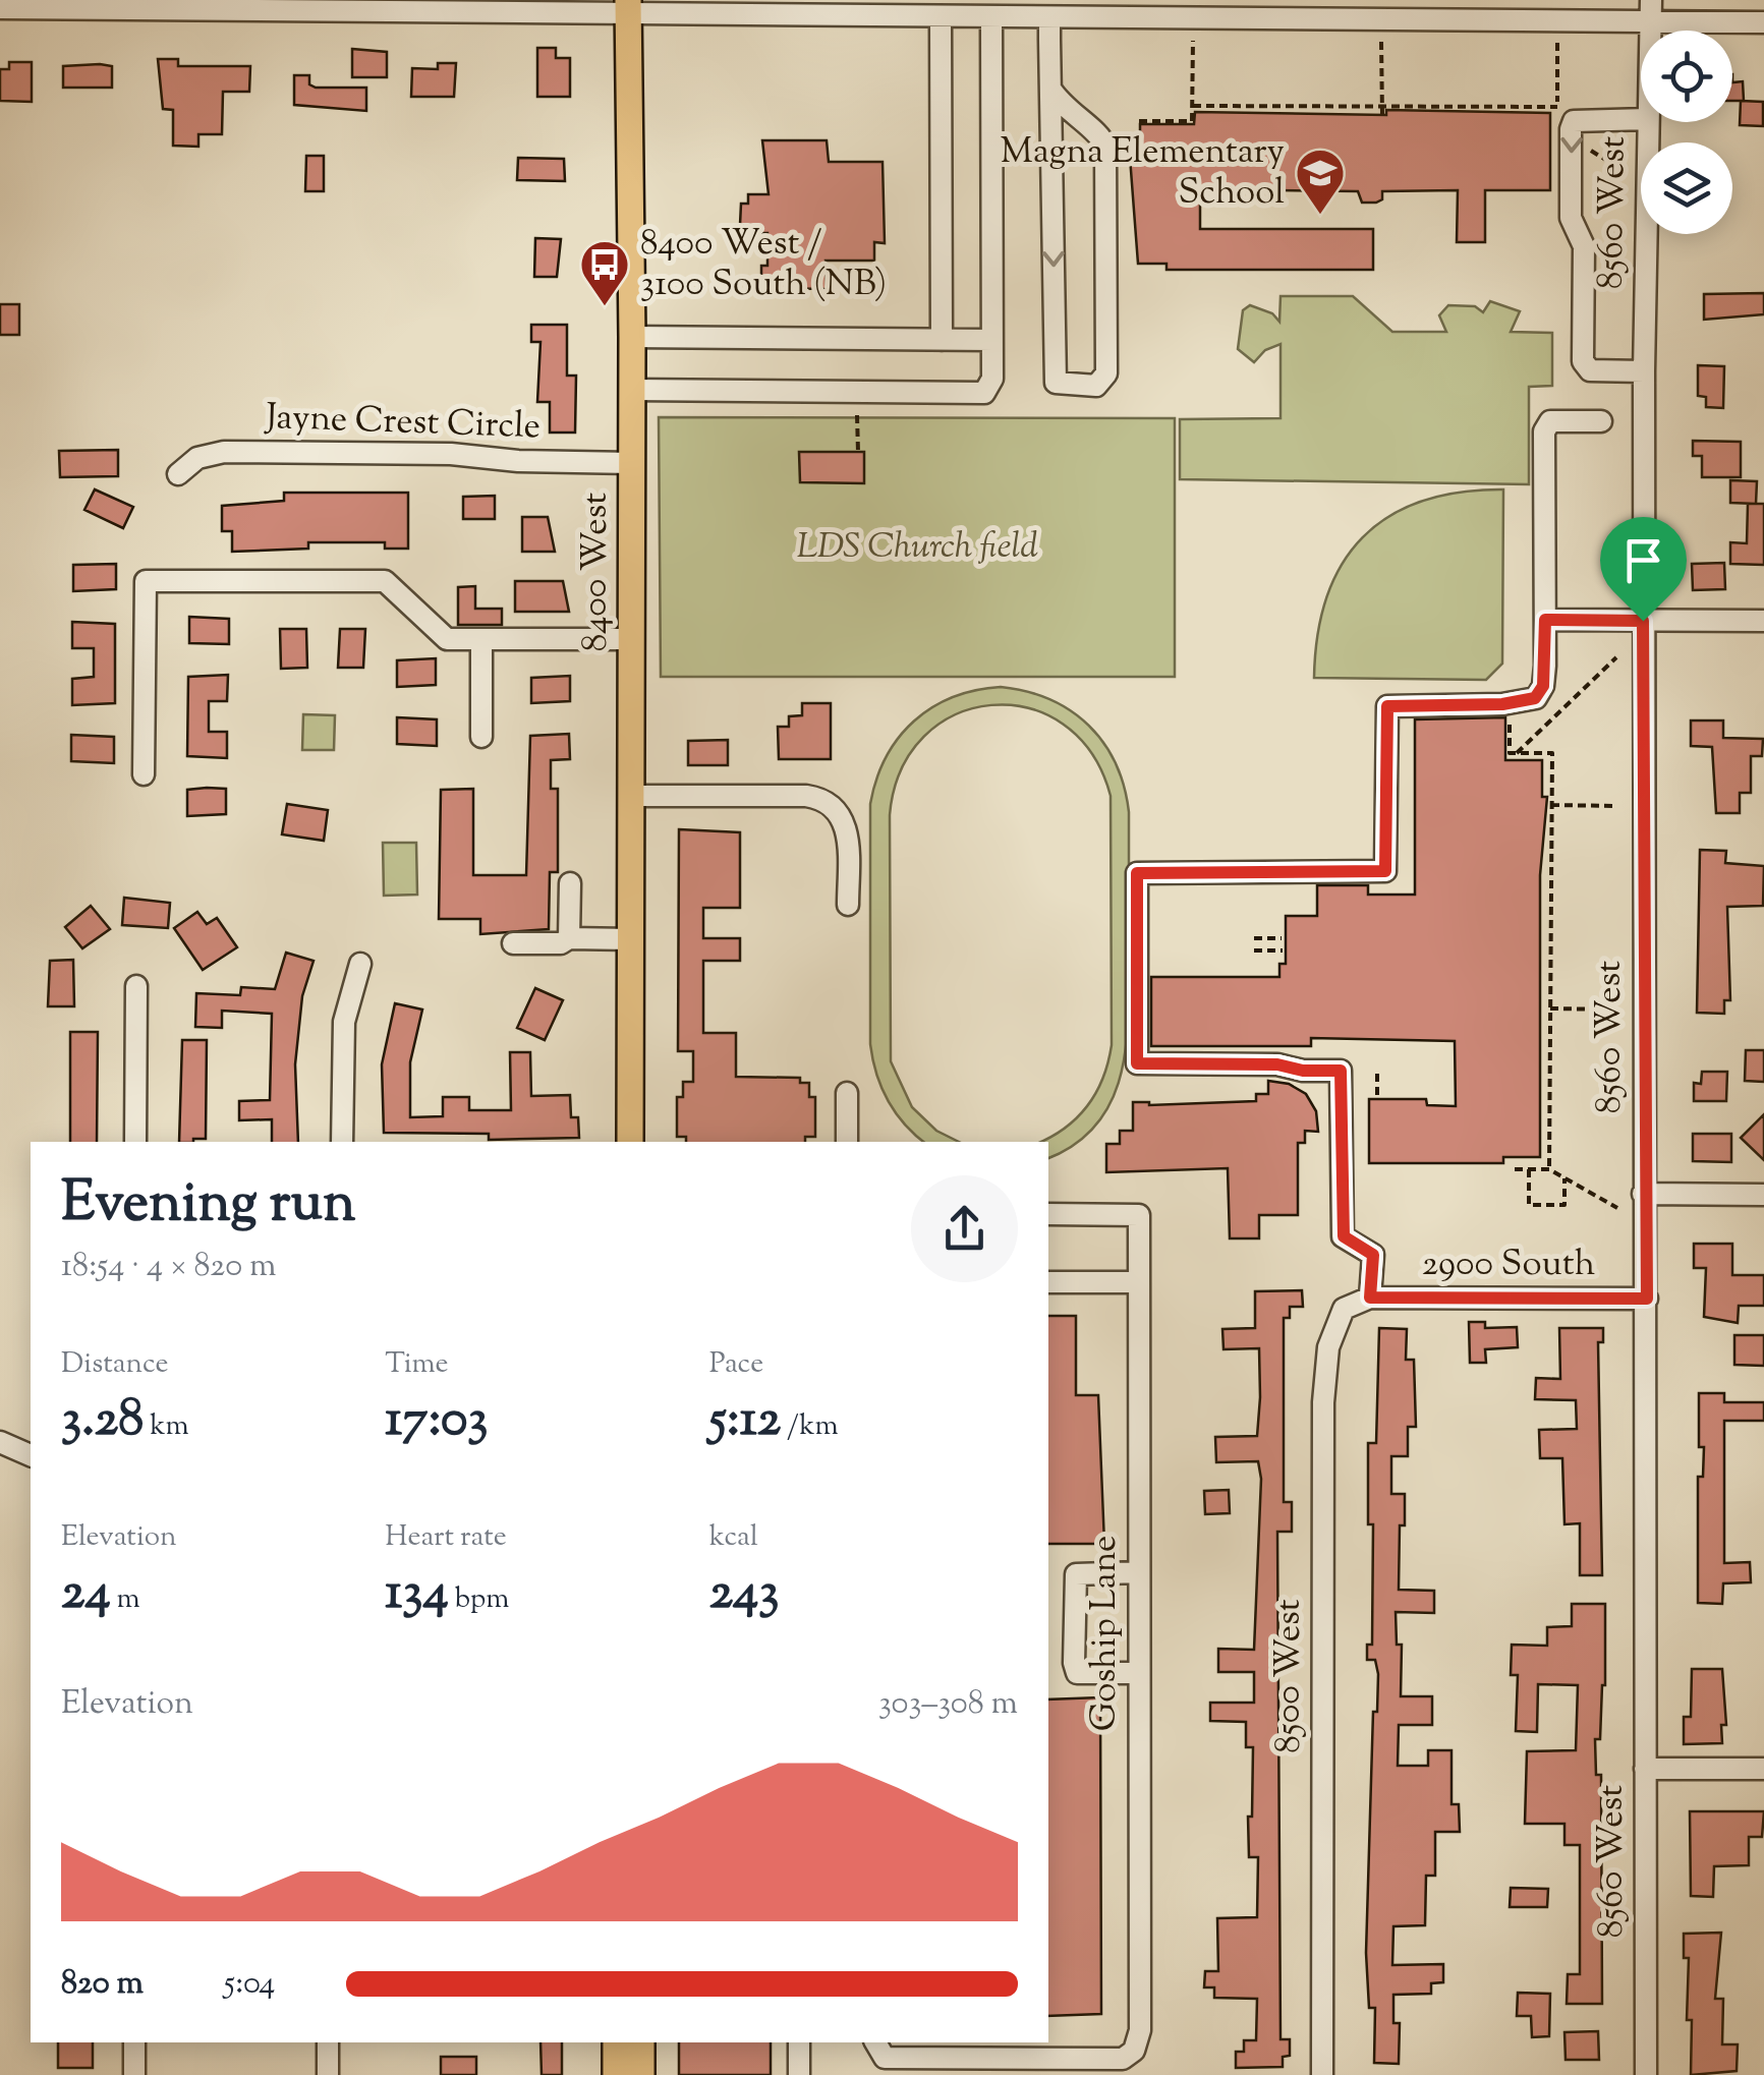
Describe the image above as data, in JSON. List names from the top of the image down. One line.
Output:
{"streets":{"main road":["8400 West"],"street":["8560 West","Jayne Crest Circle","2900 South","Goship Lane","8500 West"]},"crossings":[["8560 West","2900 South"],["Jayne Crest Circle","8400 West"],["2900 South","8500 West"]],"parks":["LDS Church field"],"places":{"school or university":["Magna Elementary School"],"bus stop":["8400 West / 3100 South (NB)"]},"page":{"heading":["Evening run","18:54 · 4 × 820 m"],"stats":[["Distance","3.28 km"],["Time","17:03"],["Pace","5:12 /km"],["Elevation","24 m"],["Heart rate","134 bpm"],["kcal","243"]],"chart":["Elevation","303–308 m"],"list":[{"name":"820 m","note":"5:04"}]}}
